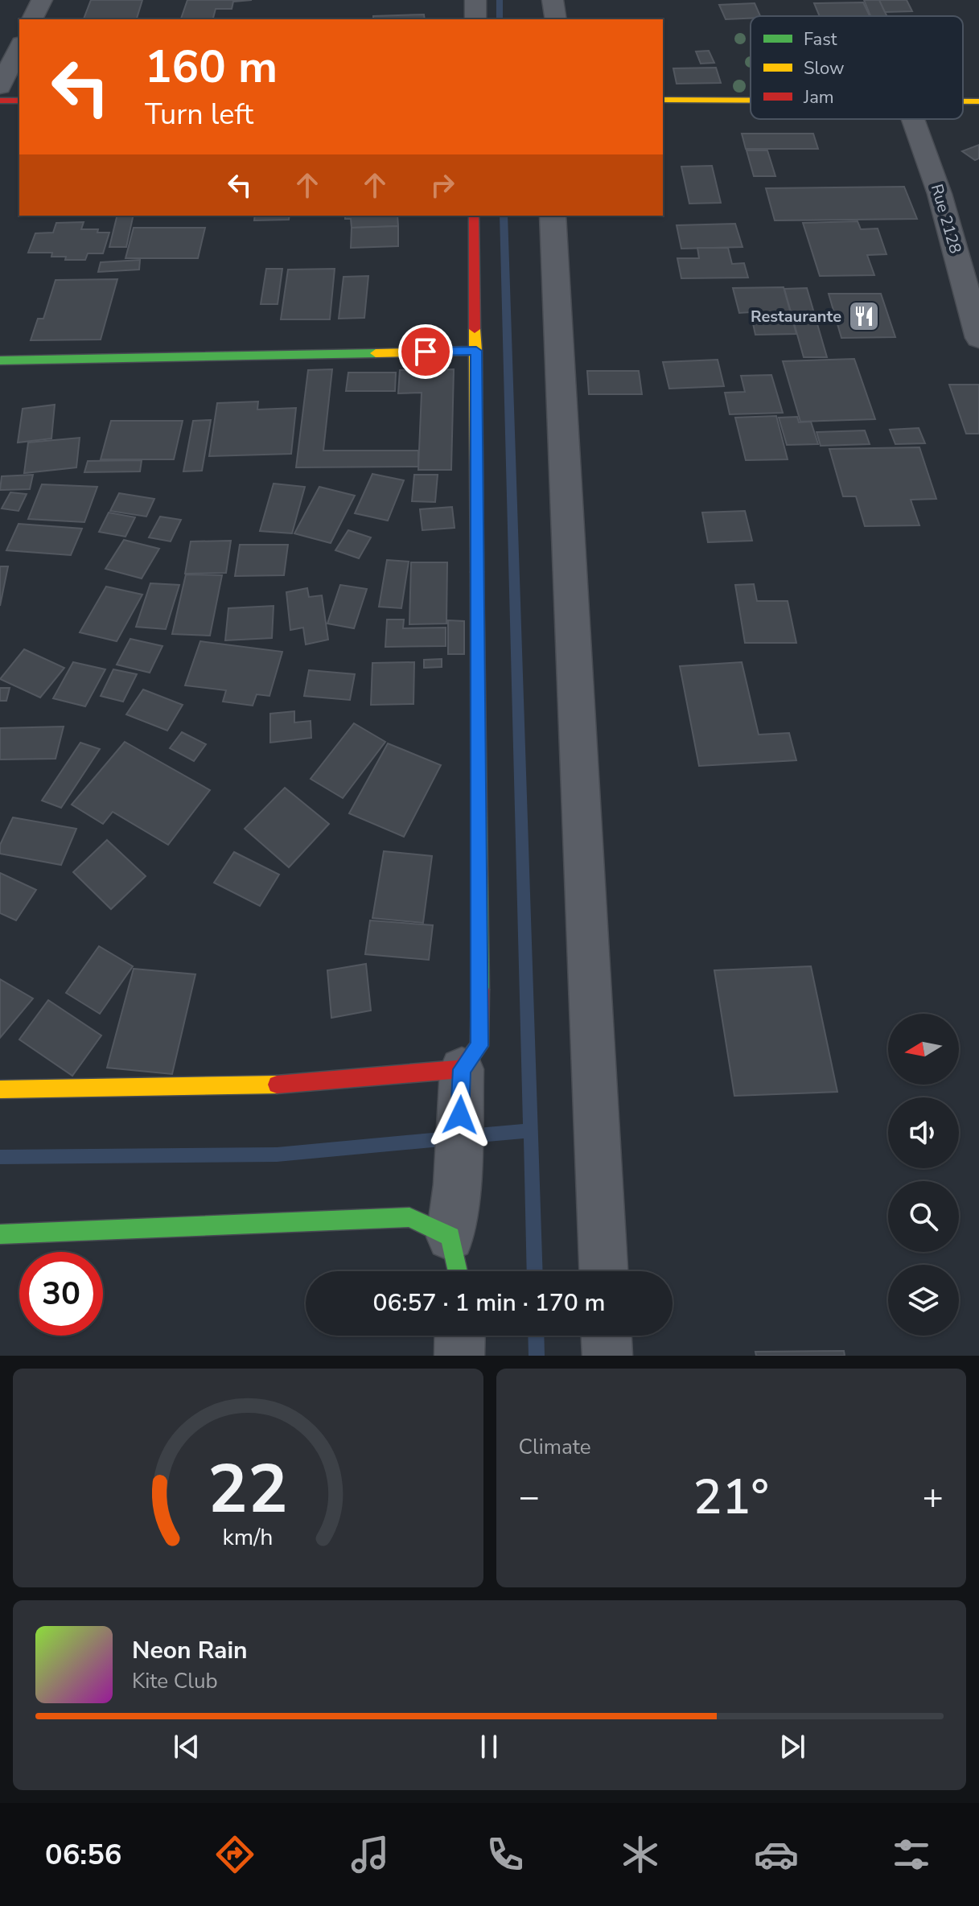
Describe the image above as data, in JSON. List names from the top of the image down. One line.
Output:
{"streets":{"street":["Rue 2128"]},"places":{"restaurant":["Restaurante"]},"legend":["Fast","Slow","Jam"],"north":"left","page":{"turn":["160 m","Turn left"],"limit":"30","trip":"06:57 · 1 min · 170 m","tile":"Climate","heat":["−","21°","+"],"song":["Neon Rain","Kite Club"],"tabs":"06:56","gauge":["22","km/h"]}}
